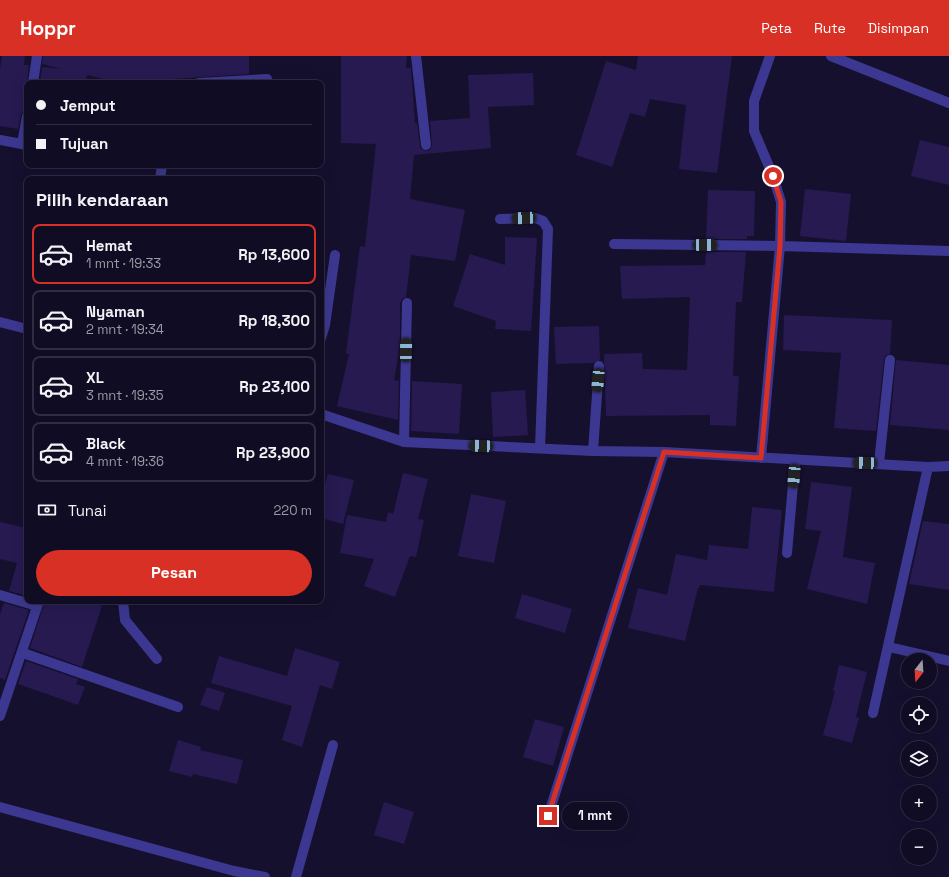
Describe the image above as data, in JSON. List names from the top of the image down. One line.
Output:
{"north":"bottom","page":{"header":"Hoppr","nav":["Peta","Rute","Disimpan"],"banner":["Jemput","Tujuan"],"heading":"Pilih kendaraan","list":[{"name":"Hemat","note":"1 mnt · 19:33","value":"Rp 13,600"},{"name":"Nyaman","note":"2 mnt · 19:34","value":"Rp 18,300"},{"name":"XL","note":"3 mnt · 19:35","value":"Rp 23,100"},{"name":"Black","note":"4 mnt · 19:36","value":"Rp 23,900"}],"pay":["Tunai","220 m"],"buttons":"Pesan","map_buttons":["+","−"],"bubble":"1 mnt"}}
